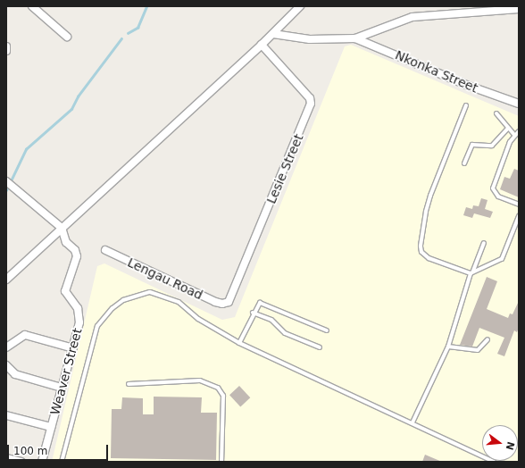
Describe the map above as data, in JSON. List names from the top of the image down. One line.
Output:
{"streets":{"street":["Nkonka Street","Lesie Street","Lengau Road","Weaver Street"]},"crossings":[["Lesie Street","Lengau Road"]],"scale_bar":"100 m","north":"right"}
